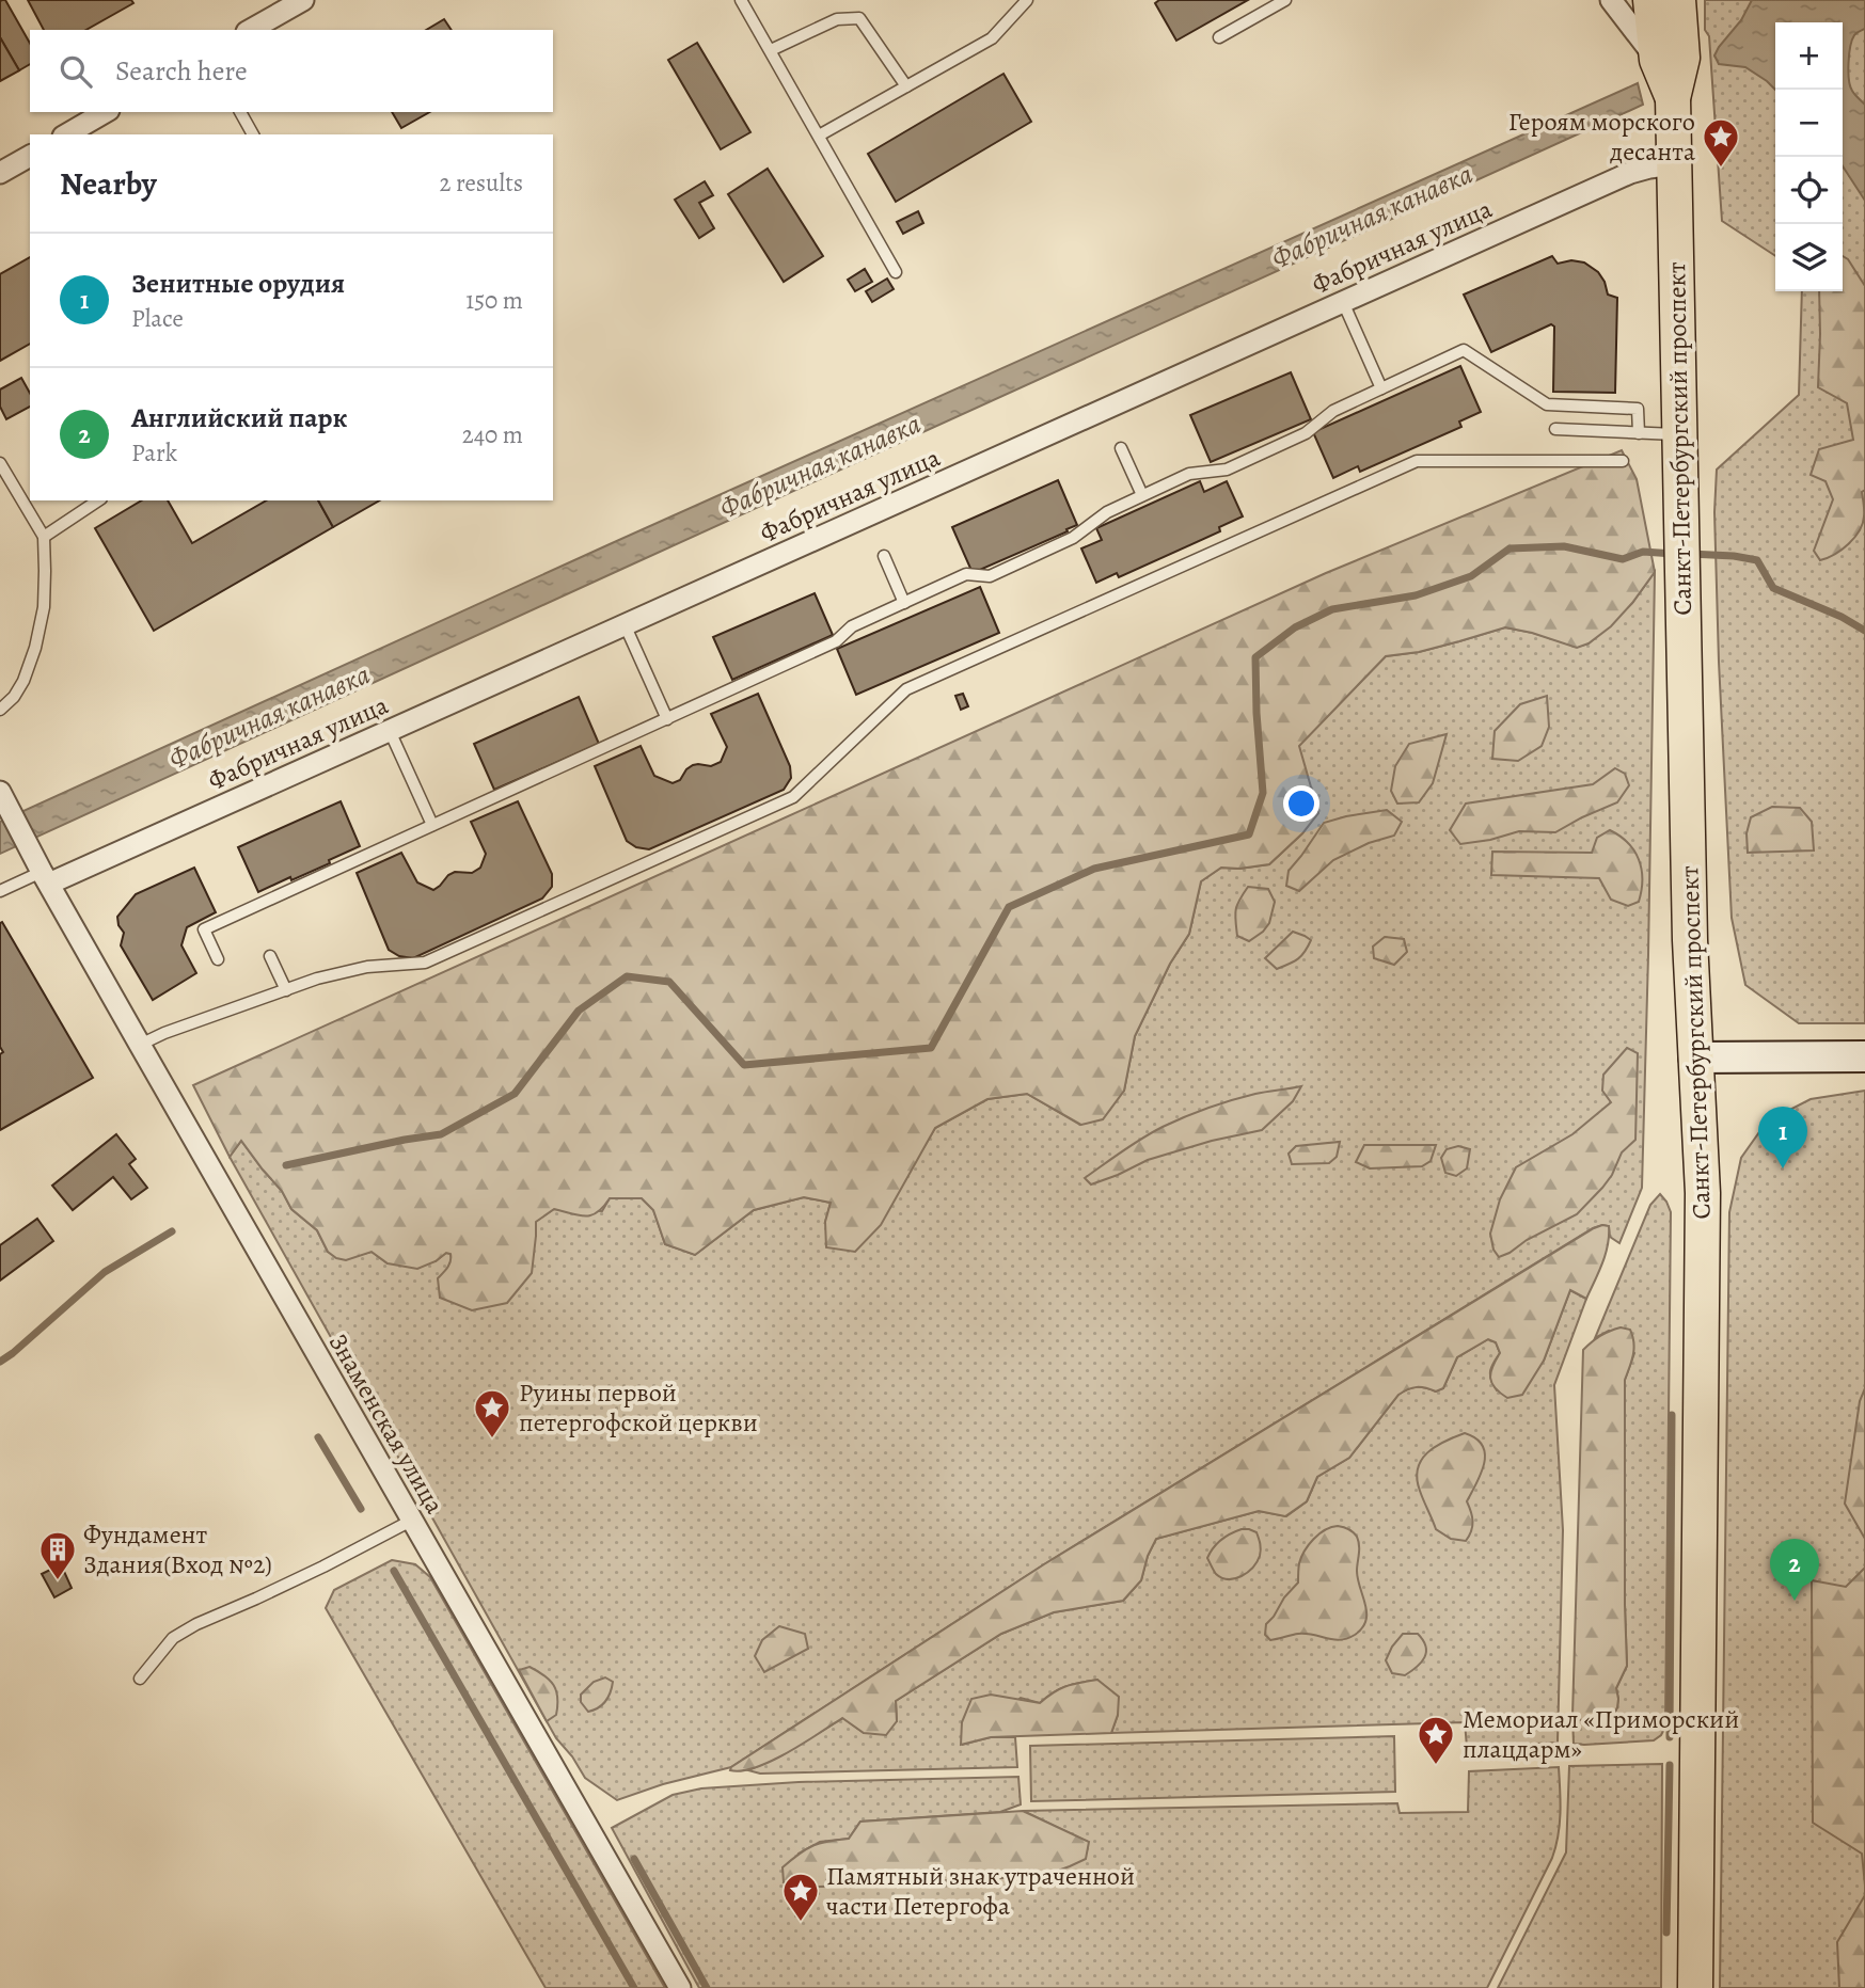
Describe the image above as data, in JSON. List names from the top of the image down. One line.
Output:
{"streets":{"main road":["Санкт-Петербургский проспект"],"street":["Фабричная улица","Знаменская улица"]},"crossings":[["Фабричная улица","Санкт-Петербургский проспект"],["Фабричная улица","Знаменская улица"]],"water":["Фабричная канавка"],"places":{"place":["Героям морского десанта","Руины первой петергофской церкви","Мемориал «Приморский плацдарм»","Памятный знак утраченной части Петергофа"],"building":["Фундамент Здания(Вход №2)"]},"page":{"map_buttons":["+","−"],"search":"Search here","heading":["Nearby","2 results"],"list":[{"mark":"1","name":"Зенитные орудия","note":"Place","value":"150 m"},{"mark":"2","name":"Английский парк","note":"Park","value":"240 m"}],"pins":["1","2"]}}
